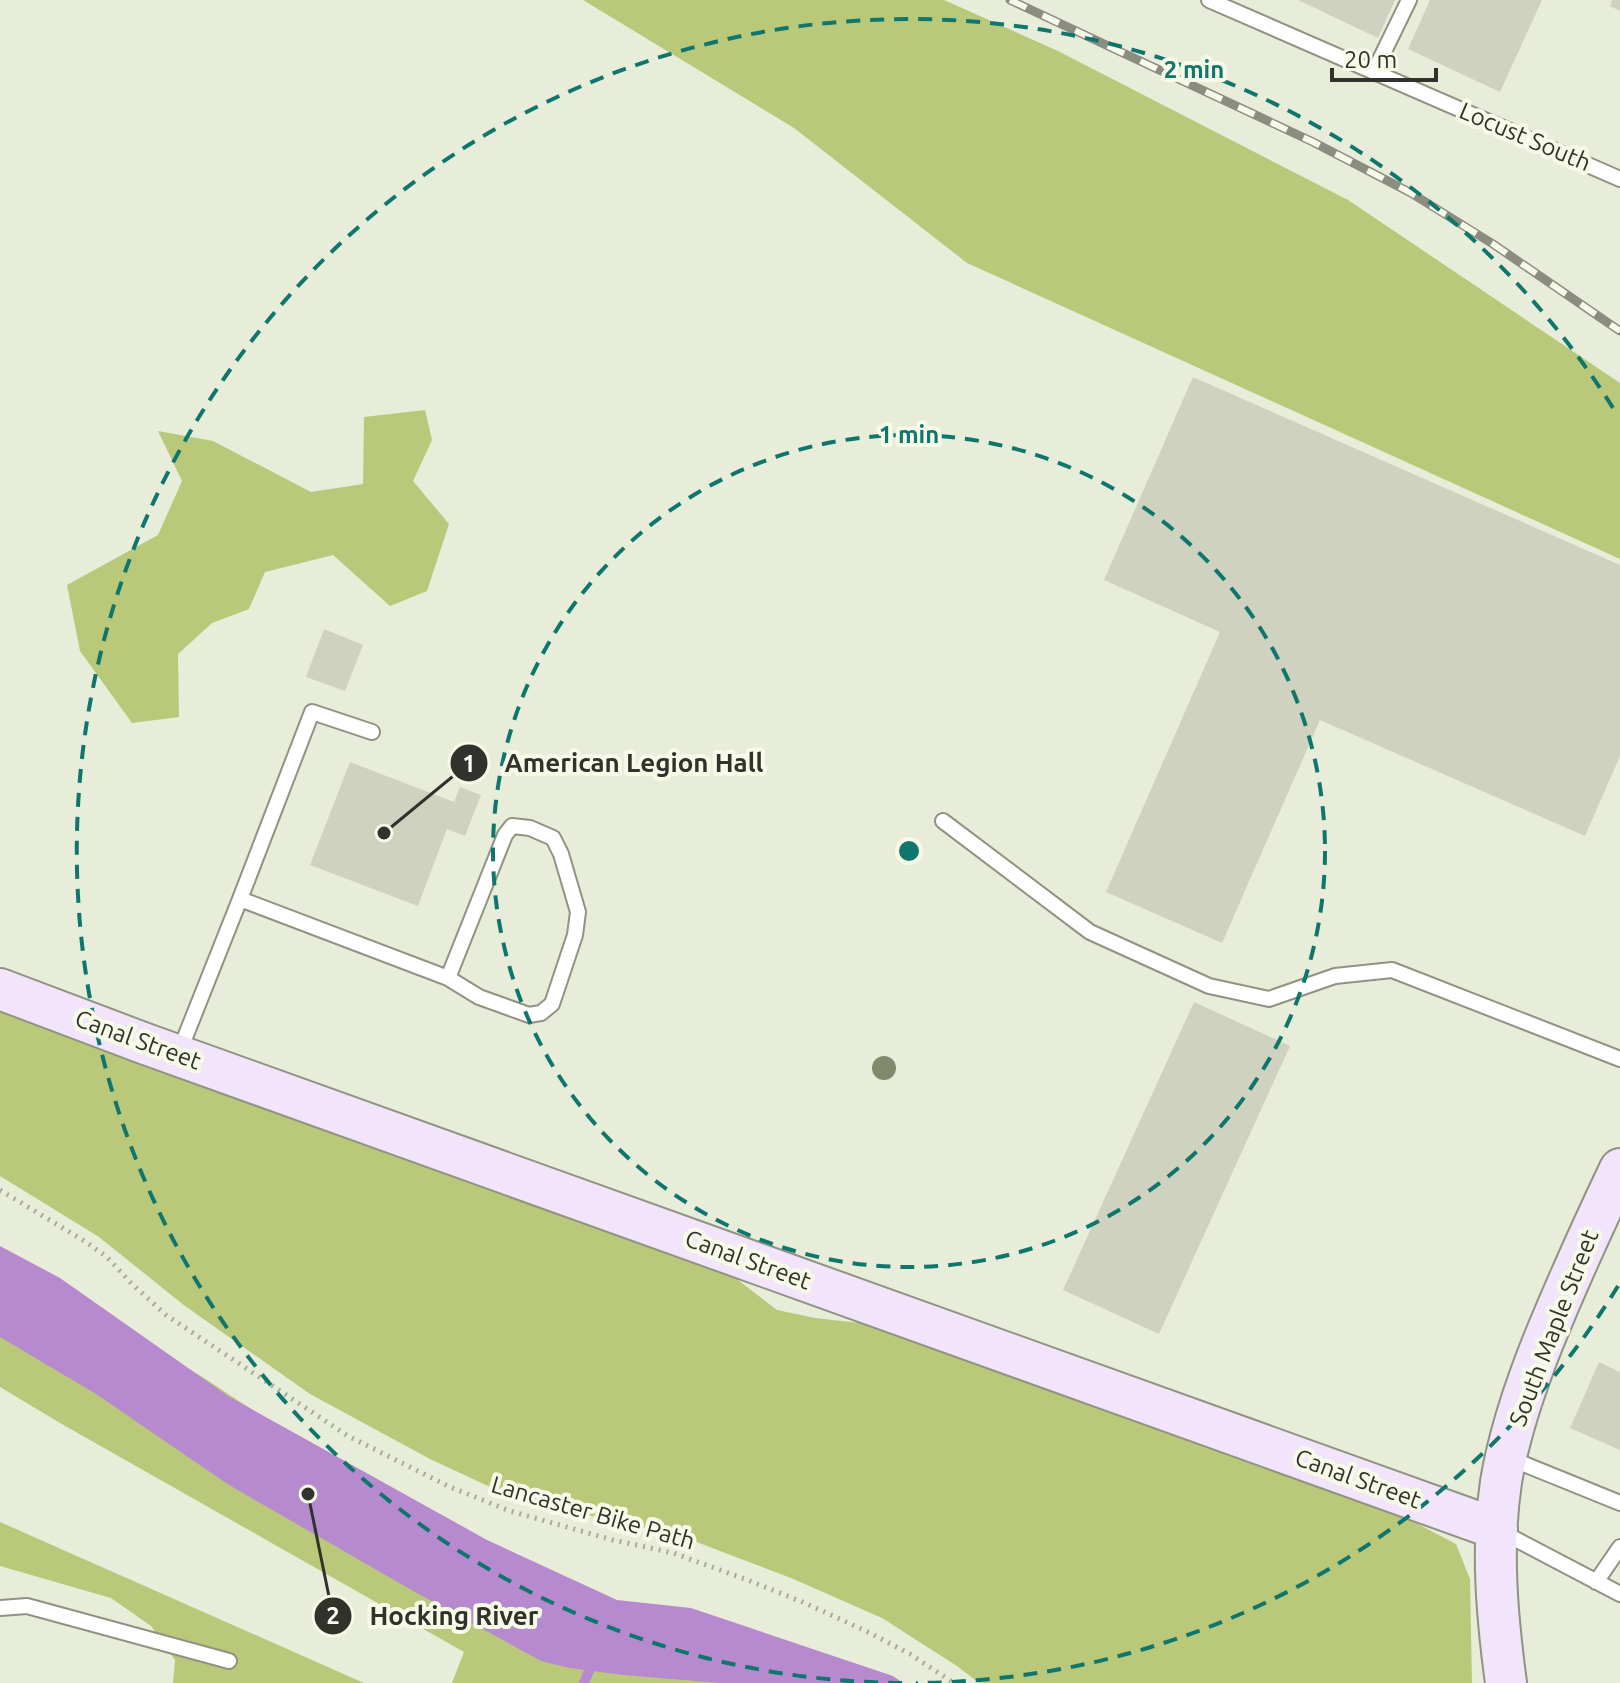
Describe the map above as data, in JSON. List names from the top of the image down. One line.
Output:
{"streets":{"street":["Canal Street","South Maple Street"],"lane":["Locust South"],"path":["Lancaster Bike Path"]},"crossings":[["Canal Street","South Maple Street"]],"places":["American Legion Hall","Hocking River"],"scale_bar":"20 m","rings":["2 min","1 min"]}
